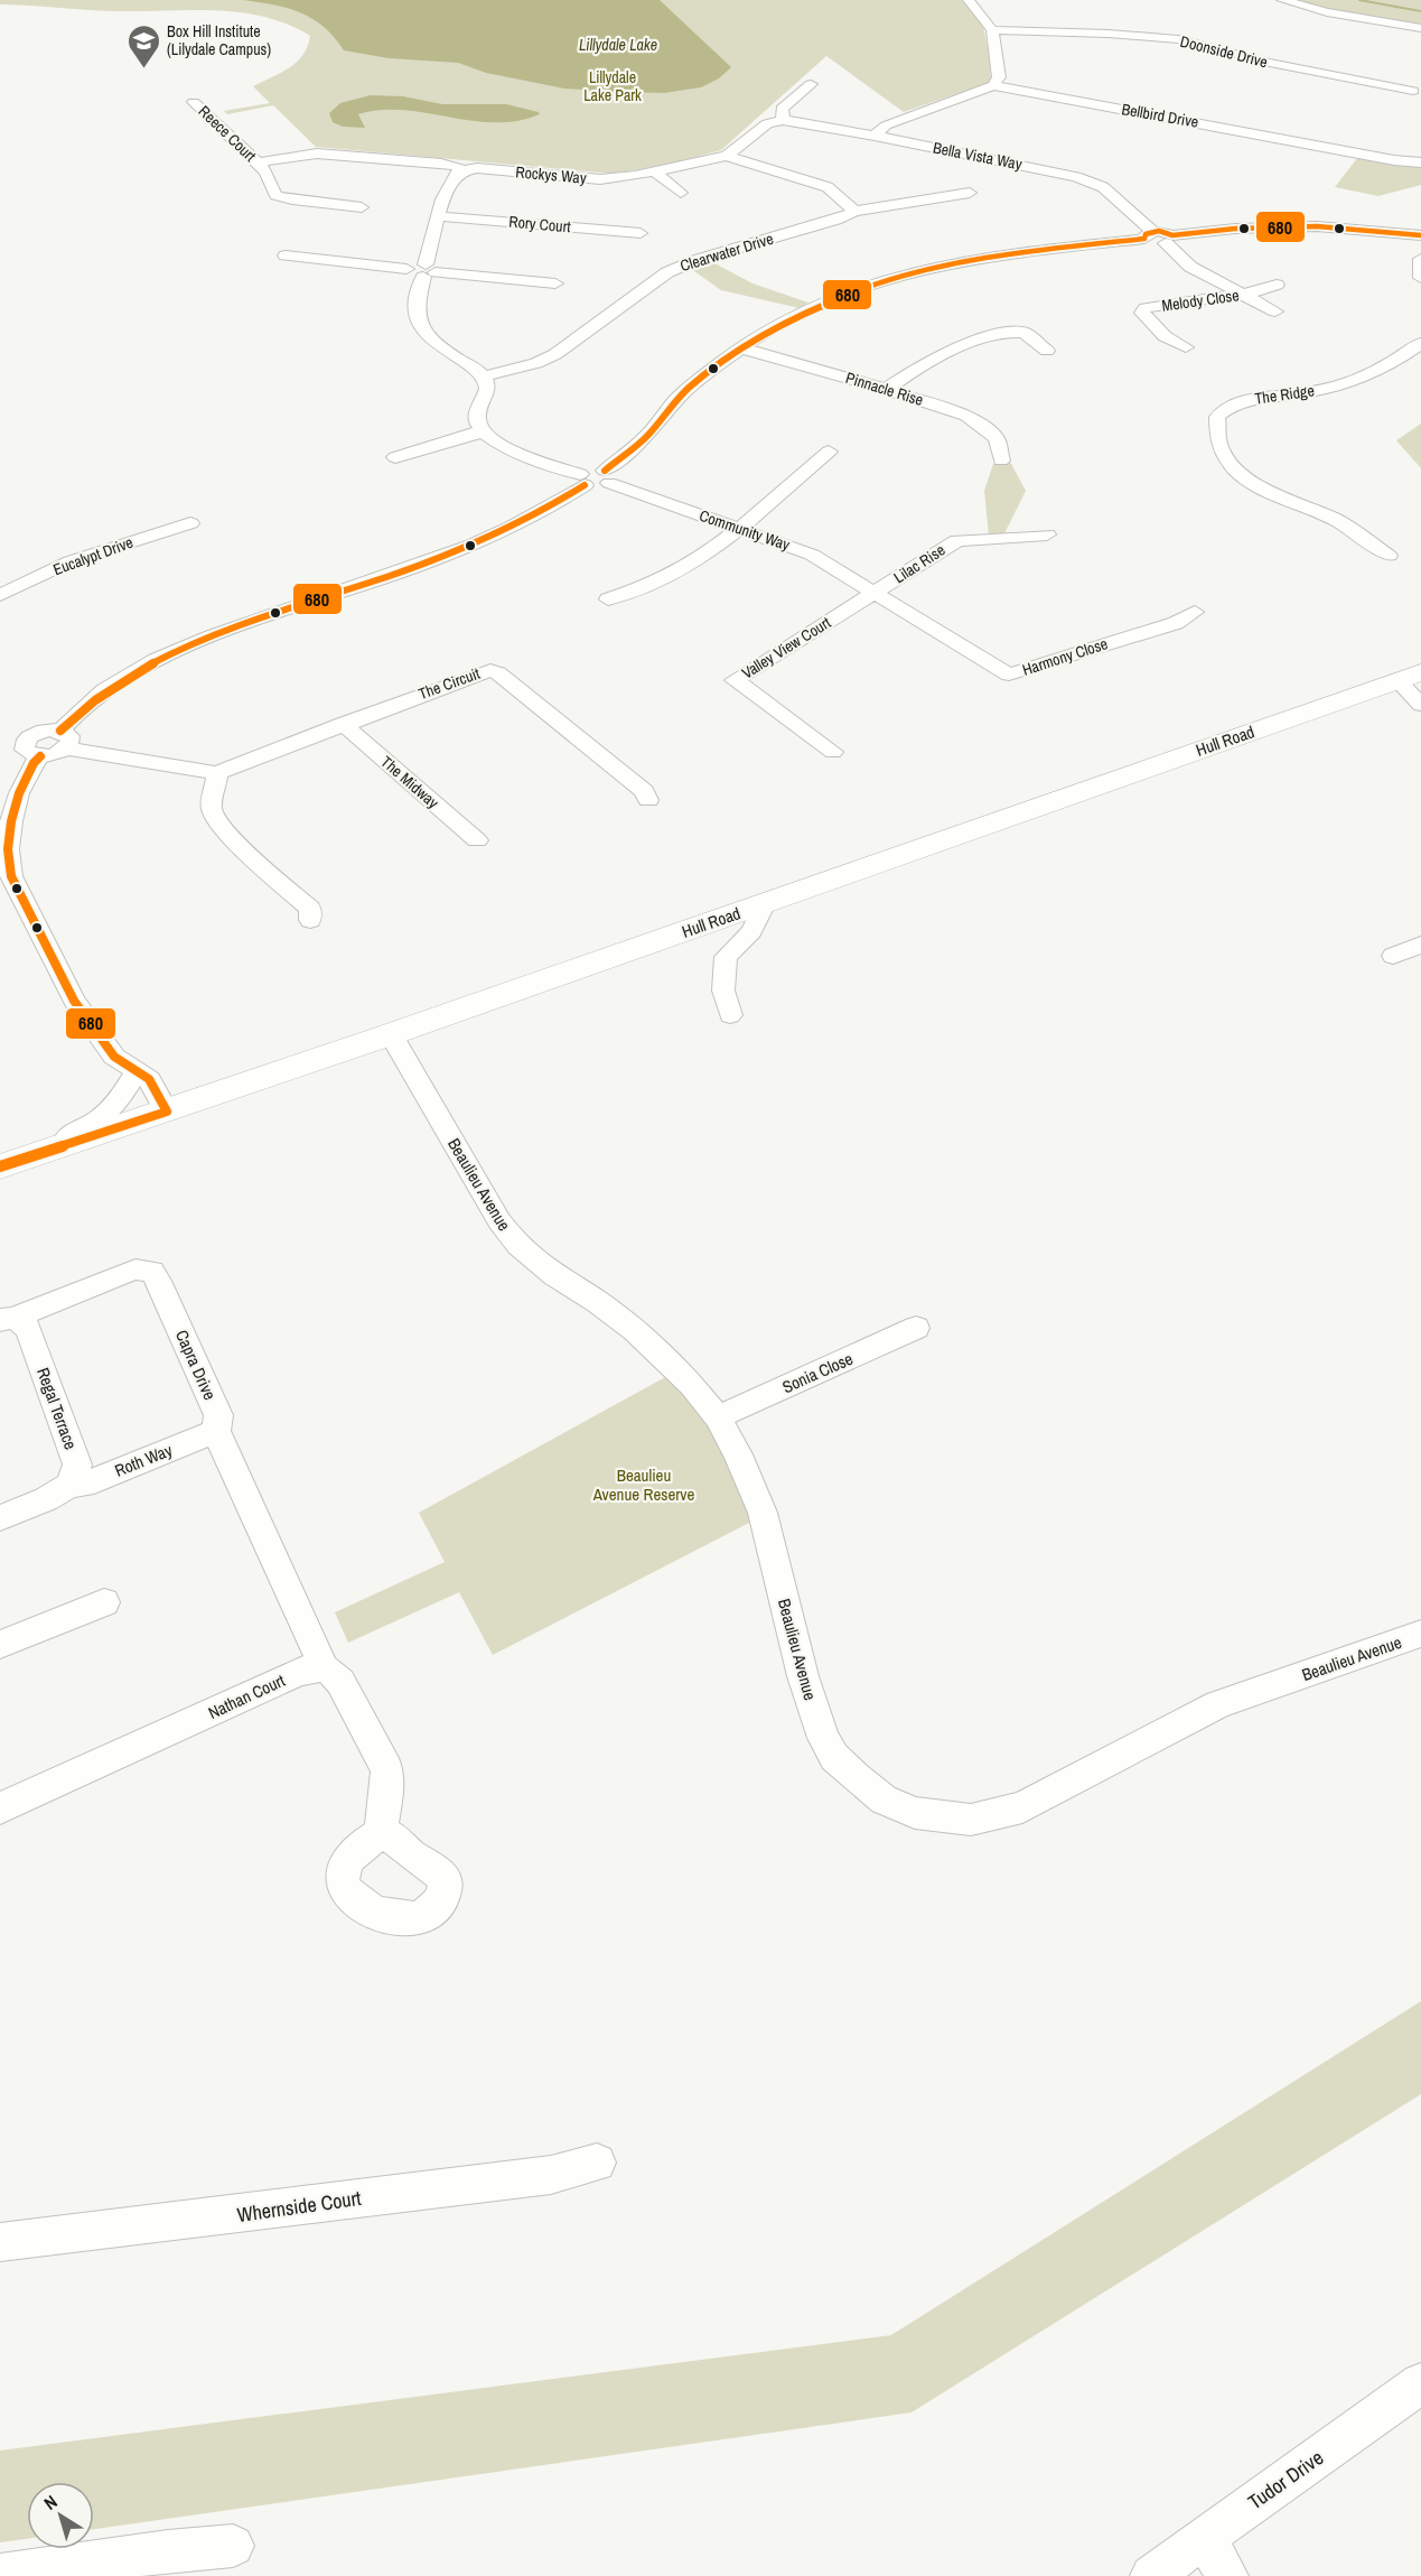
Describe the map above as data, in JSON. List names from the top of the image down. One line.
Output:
{"streets":{"main road":["Hull Road"],"street":["Doonside Drive","Bellbird Drive","Reece Court","Bella Vista Way","Rockys Way","Rory Court","Clearwater Drive","Melody Close","Pinnacle Rise","The Ridge","Community Way","Eucalypt Drive","Lilac Rise","Valley View Court","Harmony Close","The Circuit","The Midway","Beaulieu Avenue","Capra Drive","Sonia Close","Regal Terrace","Roth Way","Nathan Court","Whernside Court","Tudor Drive"]},"crossings":[["Reece Court","Rockys Way"],["Bella Vista Way","Rockys Way"],["Community Way","Lilac Rise"],["Community Way","Valley View Court"],["Community Way","Harmony Close"],["Lilac Rise","Valley View Court"],["Lilac Rise","Harmony Close"],["Valley View Court","Harmony Close"],["The Circuit","The Midway"],["Hull Road","Beaulieu Avenue"],["Beaulieu Avenue","Sonia Close"],["Capra Drive","Regal Terrace"],["Capra Drive","Roth Way"],["Capra Drive","Nathan Court"],["Regal Terrace","Roth Way"]],"water":["Lillydale Lake"],"parks":["Lillydale Lake Park","Beaulieu Avenue Reserve"],"places":{"school or university":["Box Hill Institute (Lilydale Campus)"]},"lines":["transit line 680"],"north":"top left"}
